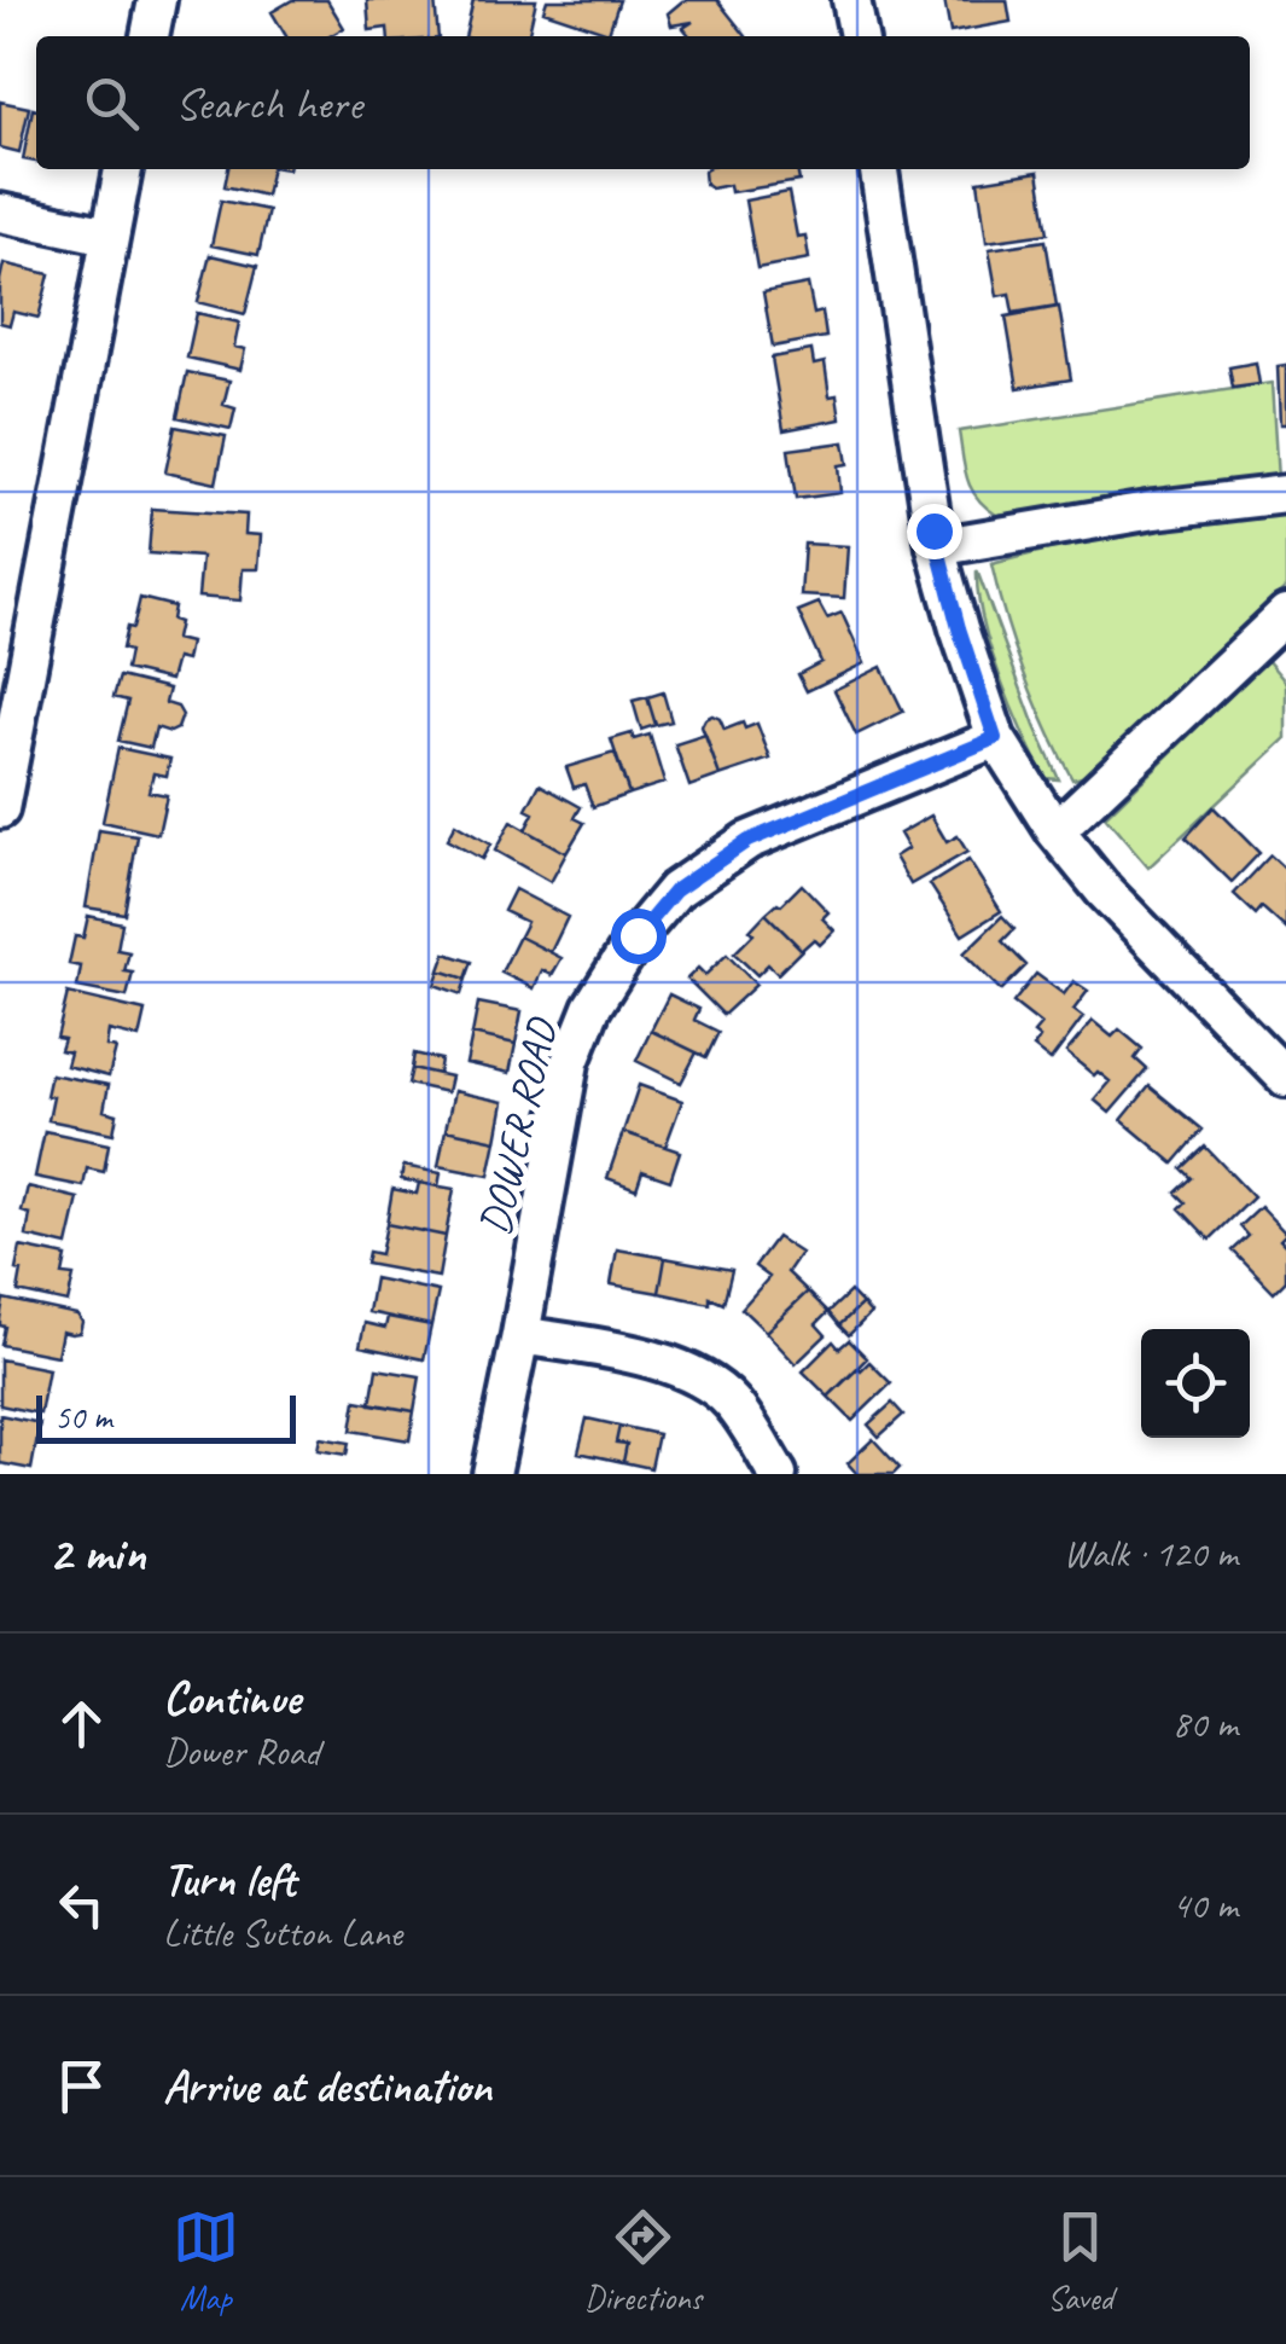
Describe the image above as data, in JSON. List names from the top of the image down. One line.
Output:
{"streets":{"street":["DOWER ROAD"]},"scale_bar":"50 m","page":{"search":"Search here","scale":"50 m","heading":["2 min","Walk · 120 m"],"list":[["Continue","Dower Road","80 m"],["Turn left","Little Sutton Lane","40 m"],"Arrive at destination"],"nav":["Map","Directions","Saved"]}}
